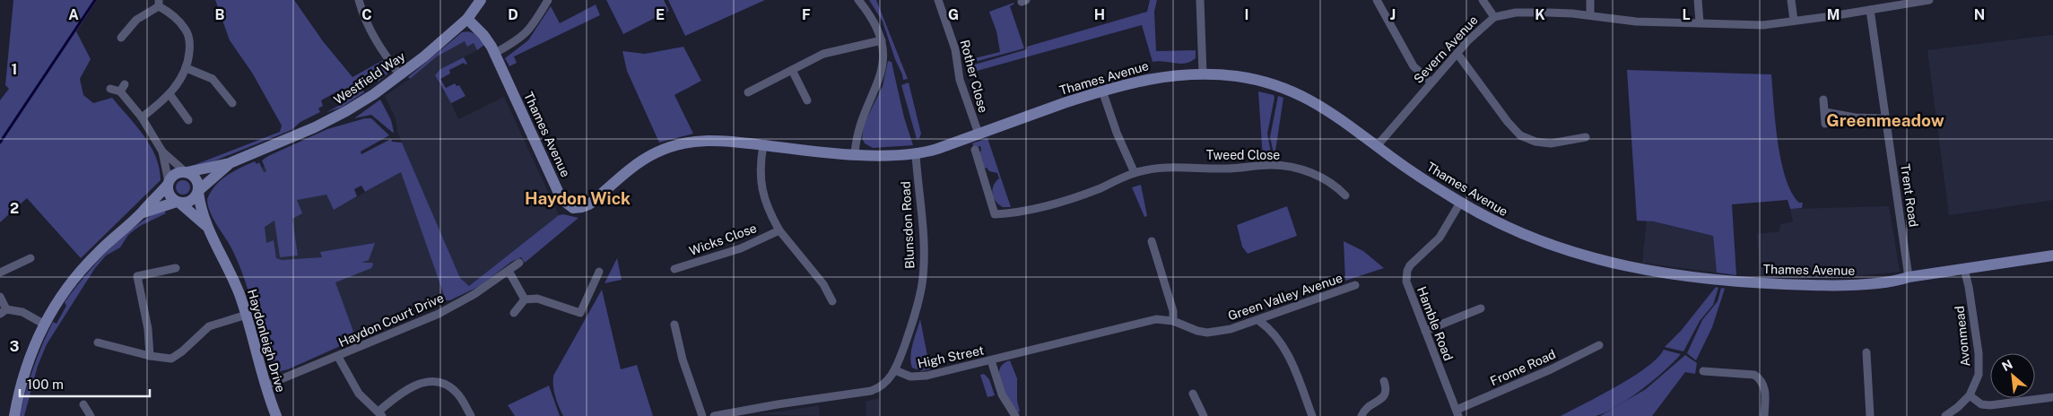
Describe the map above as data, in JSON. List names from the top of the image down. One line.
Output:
{"streets":{"street":["Severn Avenue","Rother Close","Westfield Way","Thames Avenue","Tweed Close","Trent Road","Blunsdon Road","Wicks Close","Green Valley Avenue","Haydon Court Drive","Hamble Road","Avonmead","Haydonleigh Drive","High Street","Frome Road"]},"crossings":[["Severn Avenue","Thames Avenue"],["Severn Avenue","Trent Road"],["Rother Close","Thames Avenue"],["Westfield Way","Thames Avenue"],["Westfield Way","Haydonleigh Drive"],["Thames Avenue","Trent Road"],["Thames Avenue","Blunsdon Road"],["Thames Avenue","Wicks Close"],["Thames Avenue","Hamble Road"],["Thames Avenue","Avonmead"],["Blunsdon Road","High Street"],["Green Valley Avenue","High Street"],["Haydon Court Drive","Haydonleigh Drive"],["Hamble Road","Frome Road"]],"districts":["Greenmeadow","Haydon Wick"],"scale_bar":"100 m","north":"top left","grid":{"columns":["A","B","C","D","E","F","G","H","I","J","K","L","M","N"],"rows":["1","2","3"]}}
